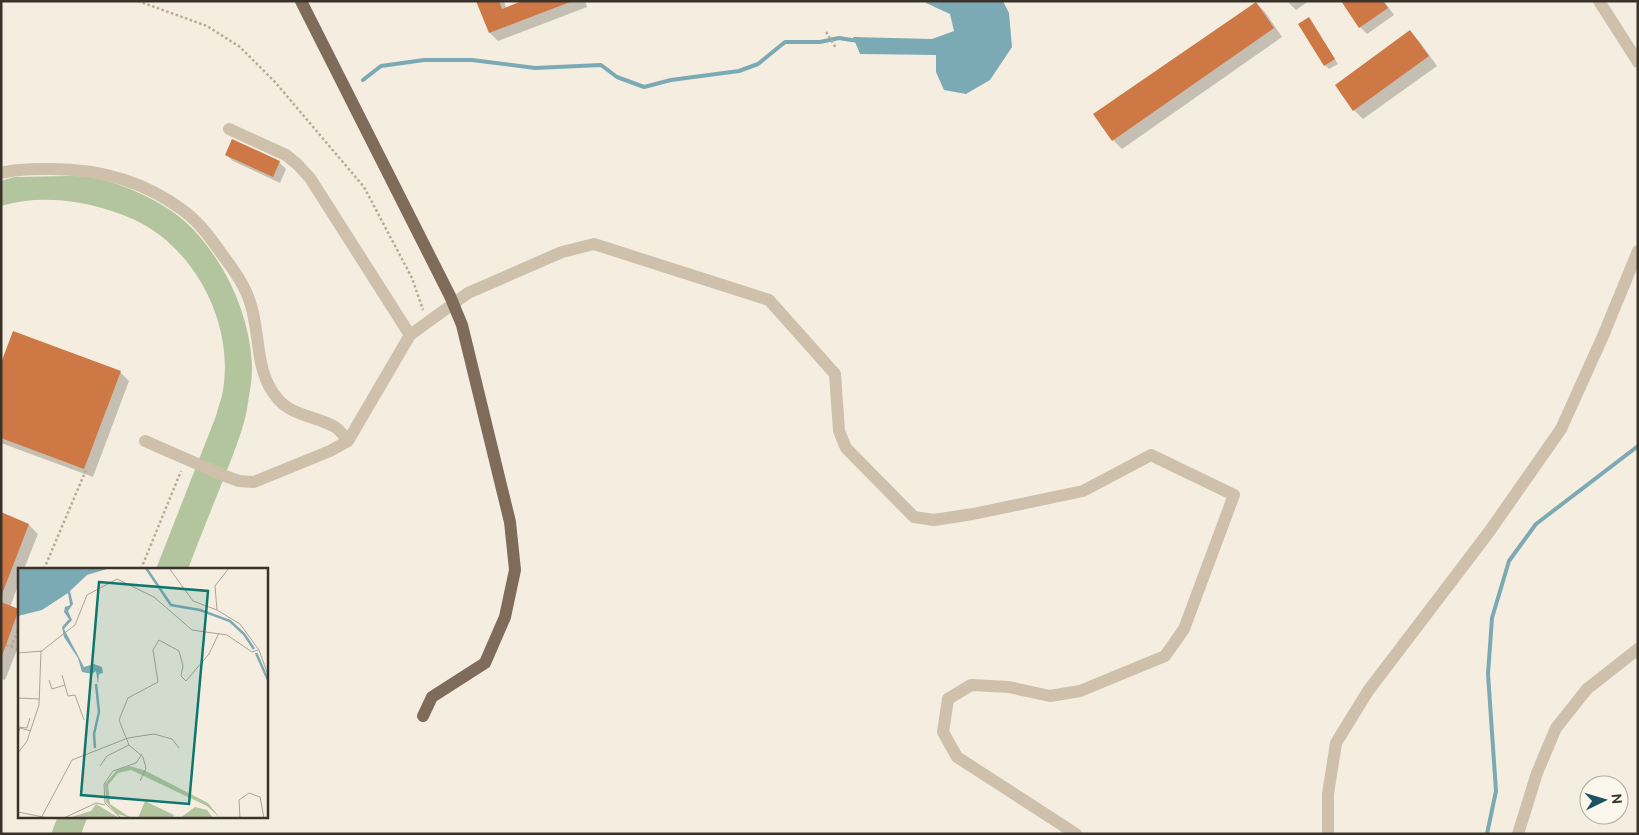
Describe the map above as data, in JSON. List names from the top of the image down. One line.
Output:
{"north":"right"}
